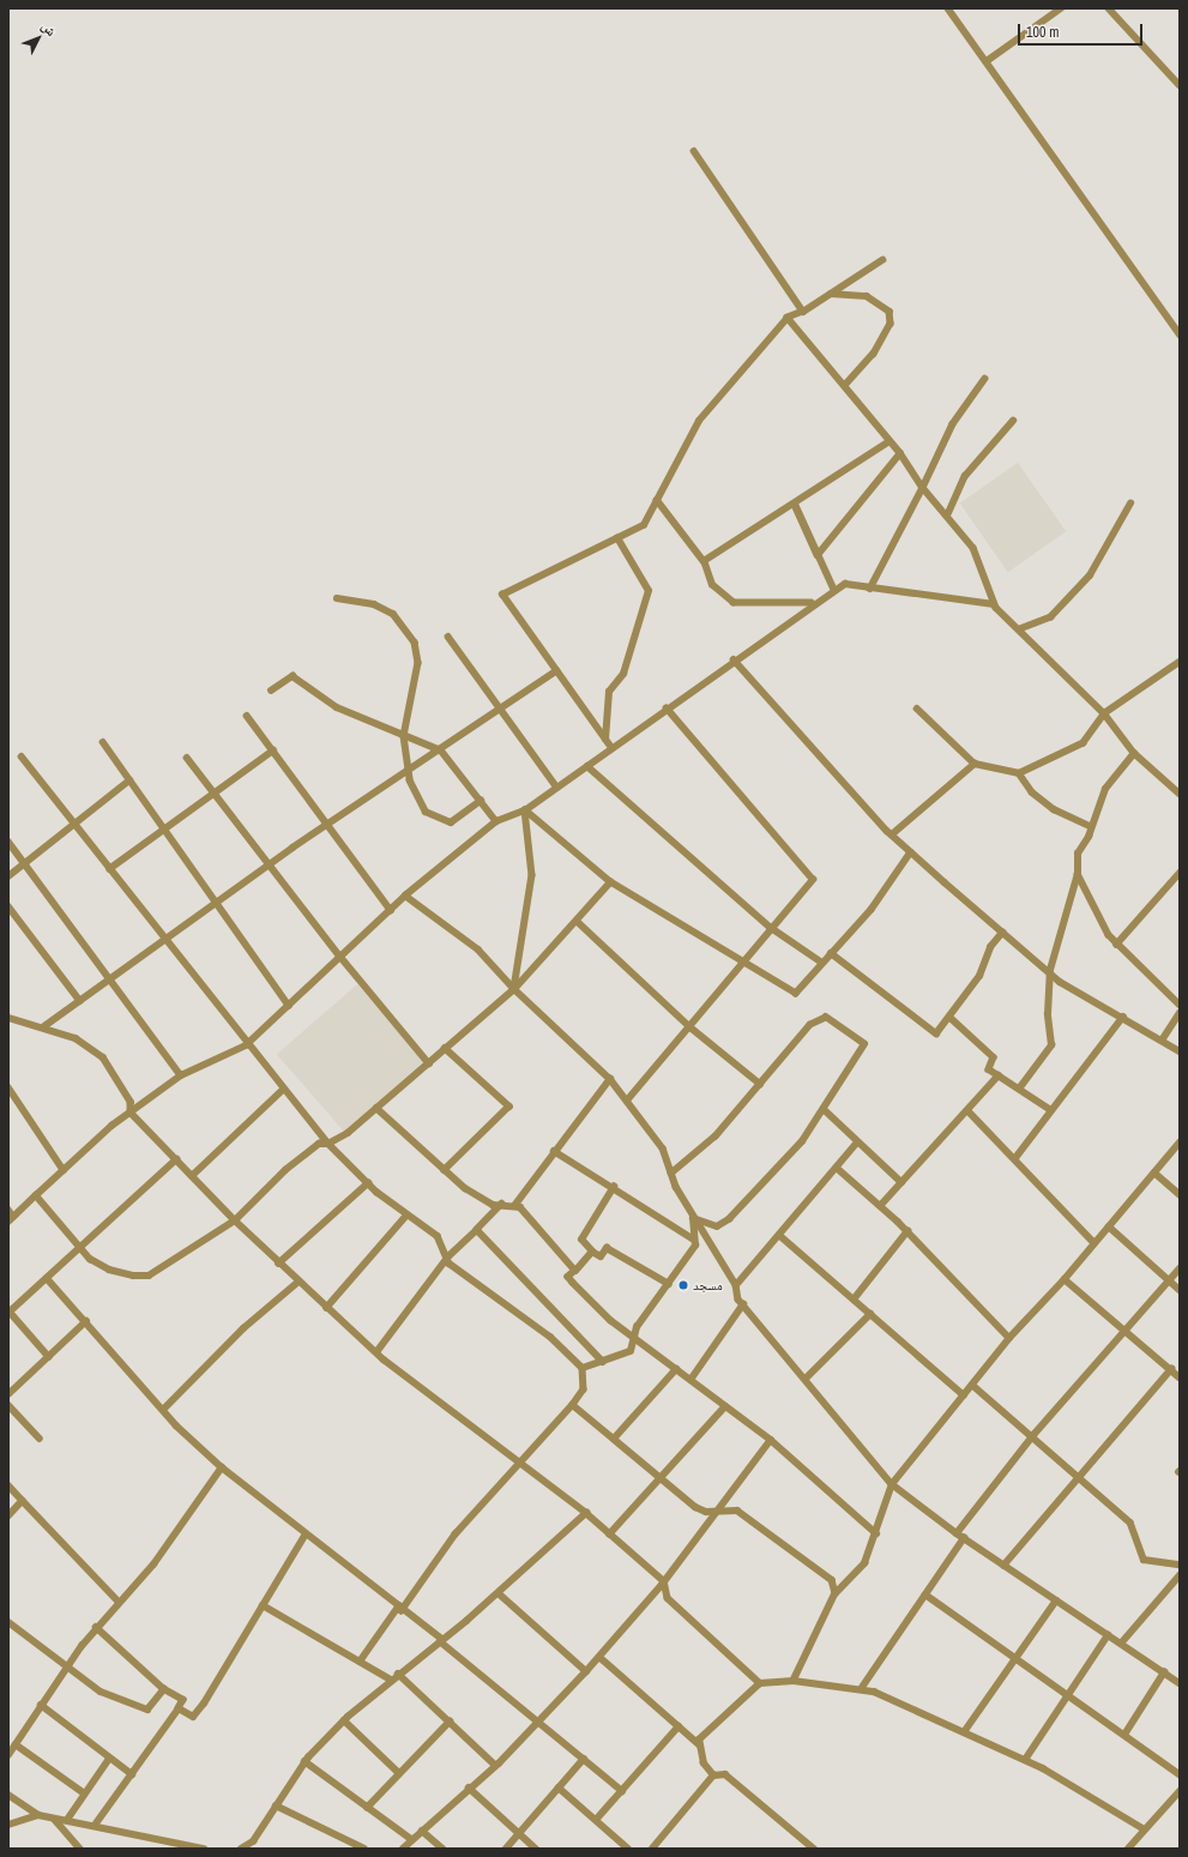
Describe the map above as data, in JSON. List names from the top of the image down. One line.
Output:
{"places":["مسجد"],"scale_bar":"100 m","north":"top right"}
